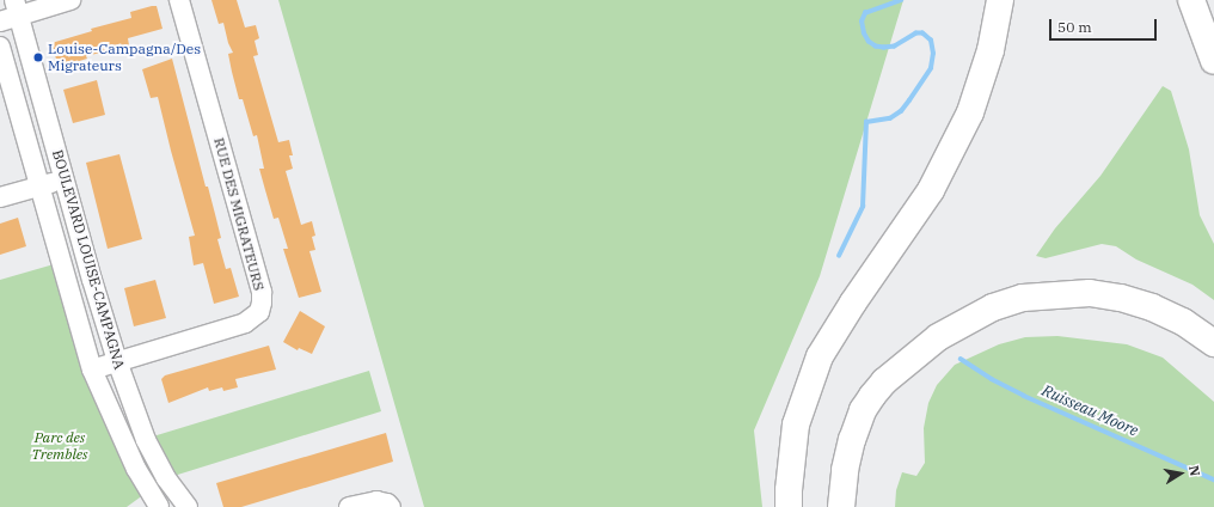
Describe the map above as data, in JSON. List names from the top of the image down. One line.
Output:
{"streets":{"street":["RUE DES MIGRATEURS","BOULEVARD LOUISE-CAMPAGNA"]},"crossings":[["RUE DES MIGRATEURS","BOULEVARD LOUISE-CAMPAGNA"]],"water":["Ruisseau Moore"],"parks":["Parc des Trembles"],"places":["Louise-Campagna/Des Migrateurs"],"scale_bar":"50 m","north":"right"}
